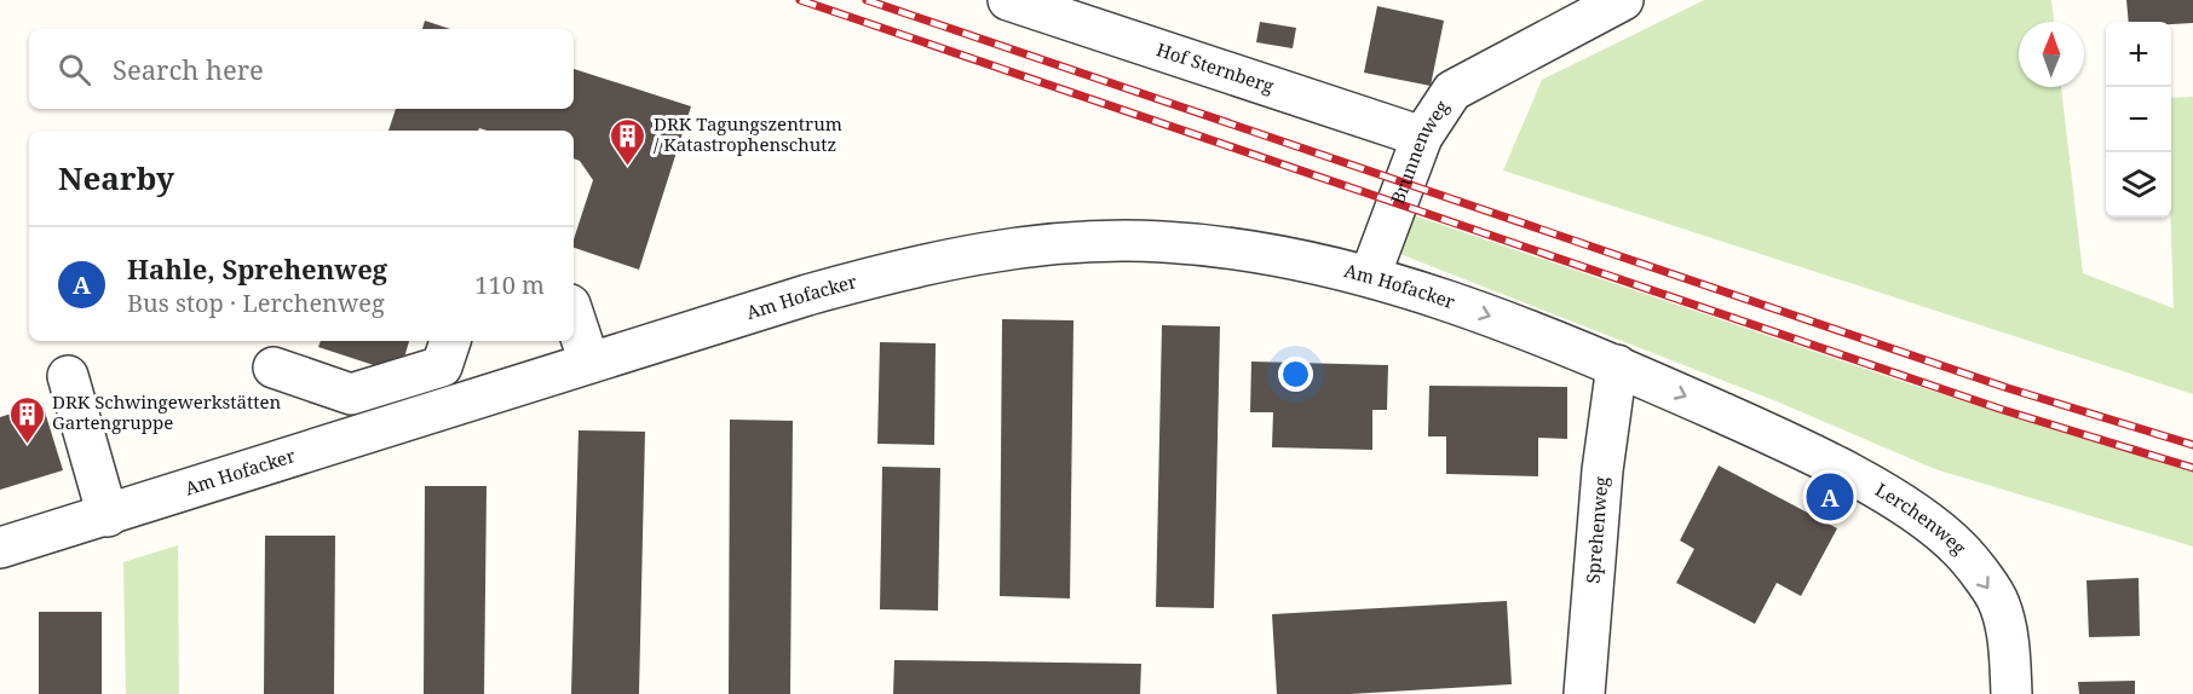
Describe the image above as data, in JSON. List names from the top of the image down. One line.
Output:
{"streets":{"street":["Hof Sternberg","Brunnenweg","Am Hofacker","Lerchenweg","Sprehenweg"]},"crossings":[["Hof Sternberg","Brunnenweg"],["Brunnenweg","Am Hofacker"],["Am Hofacker","Lerchenweg"],["Am Hofacker","Sprehenweg"],["Lerchenweg","Sprehenweg"]],"one_way":["Lerchenweg"],"places":{"building":["DRK Tagungszentrum / Katastrophenschutz","DRK Schwingewerkstätten Gartengruppe"]},"north":"top","page":{"map_buttons":["+","−"],"search":"Search here","heading":"Nearby","list":[{"mark":"A","name":"Hahle, Sprehenweg","note":"Bus stop · Lerchenweg","value":"110 m"}],"pins":"A"}}
